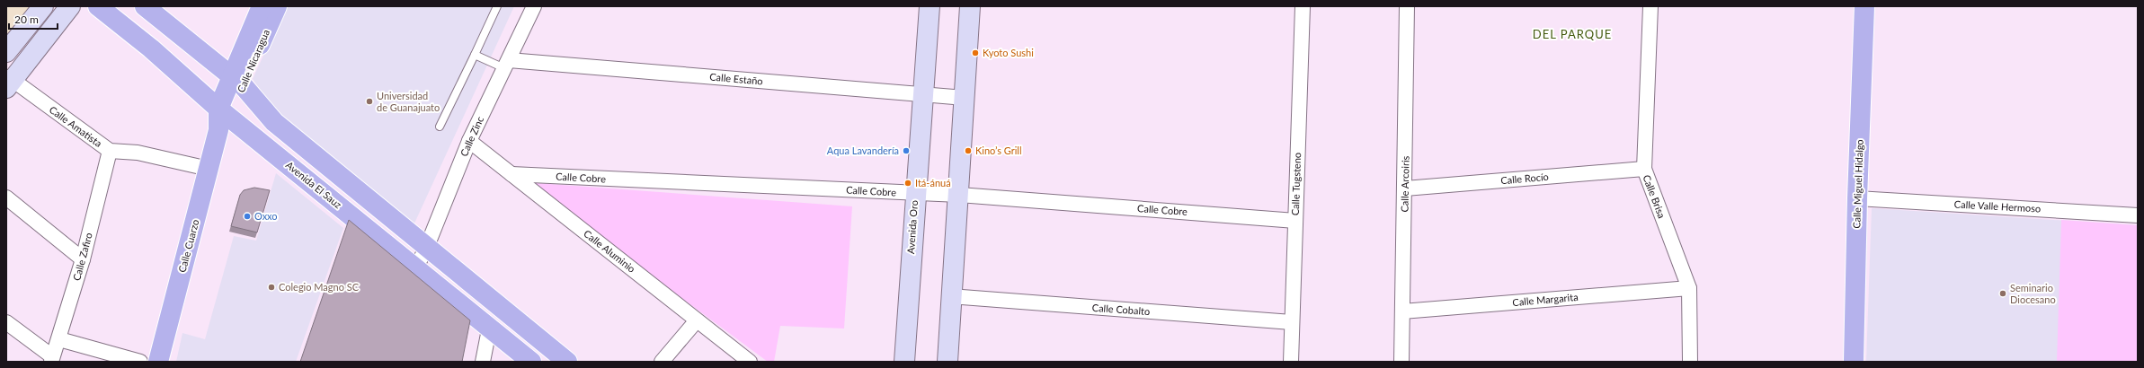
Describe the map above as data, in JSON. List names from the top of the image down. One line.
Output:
{"streets":{"main road":["Calle Nicaragua","Calle Miguel Hidalgo","Avenida El Sauz","Avenida Oro","Calle Cuarzo"],"street":["Calle Estaño","Calle Amatista","Calle Zinc","Calle Cobre","Calle Rocío","Calle Tugsteno","Calle Arcoiris","Calle Brisa","Calle Valle Hermoso","Calle Aluminio","Calle Zafiro","Calle Margarita","Calle Cobalto"]},"crossings":[["Calle Nicaragua","Avenida El Sauz"],["Calle Nicaragua","Calle Cuarzo"],["Calle Estaño","Calle Zinc"],["Calle Estaño","Avenida Oro"],["Calle Amatista","Calle Cuarzo"],["Calle Amatista","Calle Zafiro"],["Calle Zinc","Avenida El Sauz"],["Calle Zinc","Calle Aluminio"],["Calle Cobre","Calle Tugsteno"],["Calle Cobre","Avenida Oro"],["Calle Cobre","Calle Aluminio"],["Calle Rocío","Calle Arcoiris"],["Calle Rocío","Calle Brisa"],["Calle Tugsteno","Calle Cobalto"],["Calle Arcoiris","Calle Margarita"],["Calle Miguel Hidalgo","Calle Valle Hermoso"],["Avenida El Sauz","Calle Cuarzo"],["Calle Brisa","Calle Margarita"]],"districts":["DEL PARQUE"],"places":["Kyoto Sushi","Universidad de Guanajuato","Aqua Lavandería","Kino’s Grill","Itá-ánuá","Oxxo","Colegio Magno SC","Seminario Diocesano"],"scale_bar":"20 m"}
